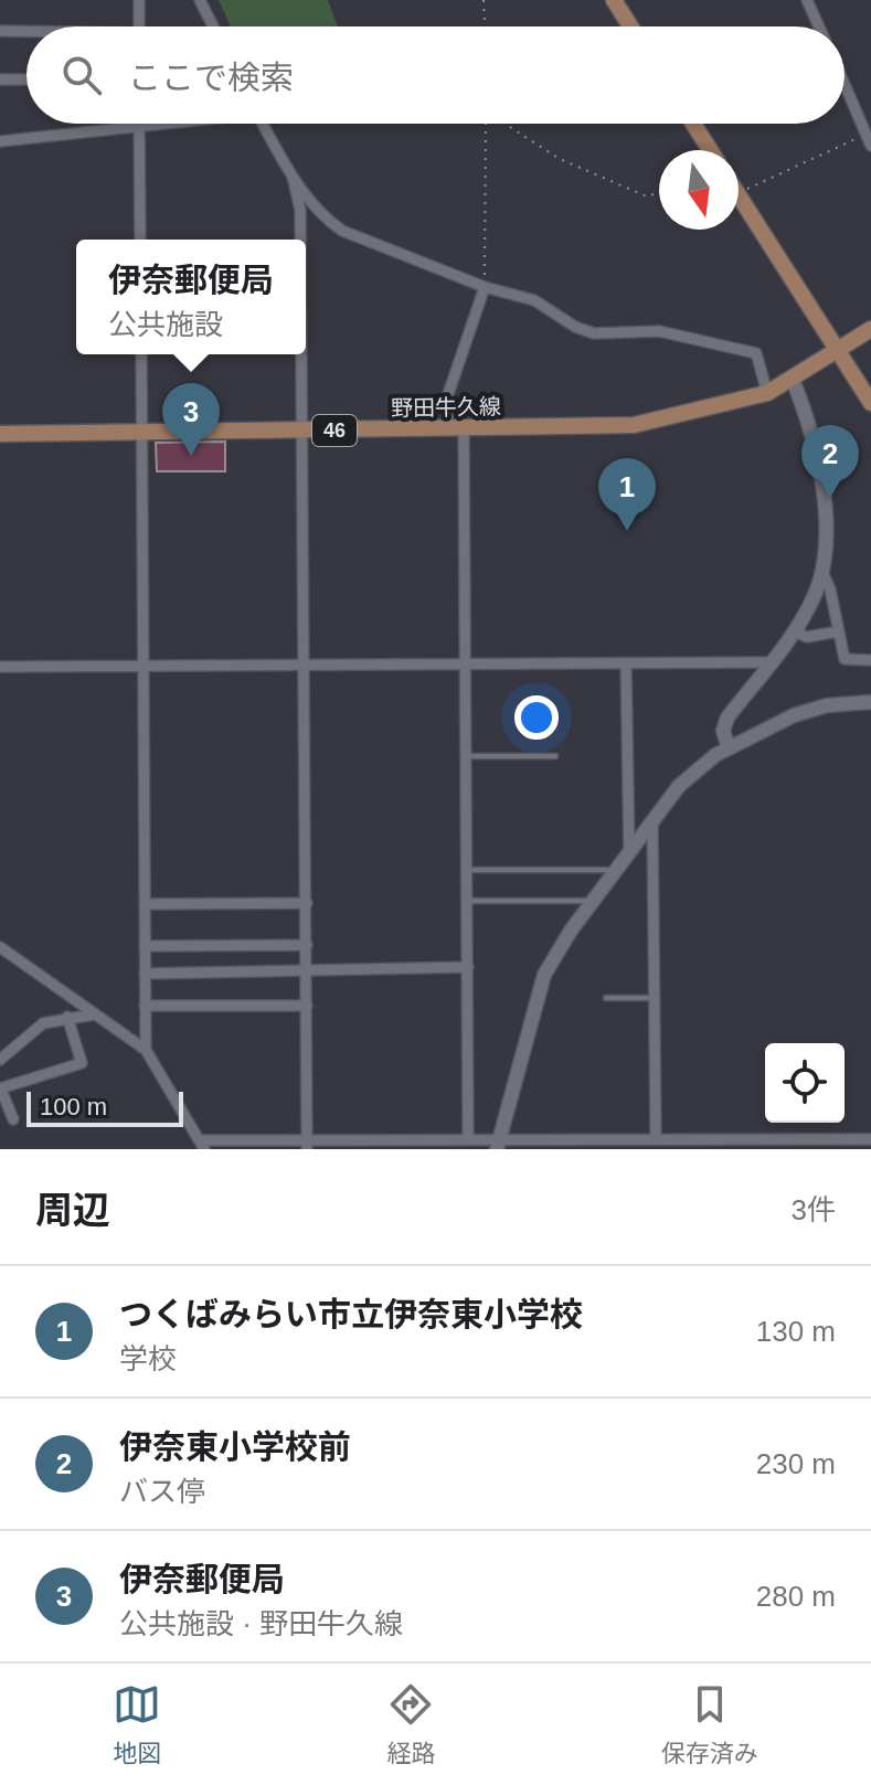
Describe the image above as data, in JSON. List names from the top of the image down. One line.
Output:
{"streets":{"main road":["野田牛久線","46"]},"scale_bar":"100 m","north":"bottom","page":{"search":"ここで検索","popup":["伊奈郵便局","公共施設"],"pins":["3","2","1"],"scale":"100 m","heading":["周辺","3件"],"list":[{"mark":"1","name":"つくばみらい市立伊奈東小学校","note":"学校","value":"130 m"},{"mark":"2","name":"伊奈東小学校前","note":"バス停","value":"230 m"},{"mark":"3","name":"伊奈郵便局","note":"公共施設 · 野田牛久線","value":"280 m"}],"nav":["地図","経路","保存済み"]}}
